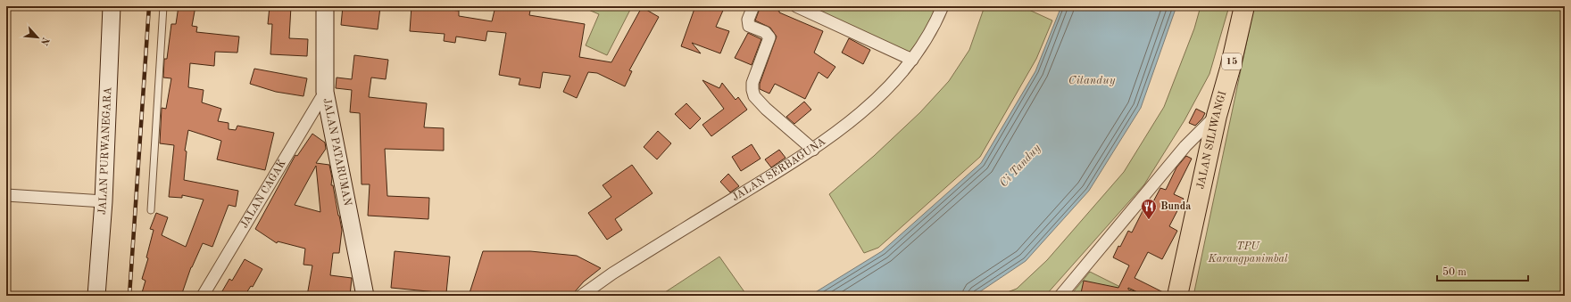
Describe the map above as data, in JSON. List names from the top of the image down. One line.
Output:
{"streets":{"highway":["15","JALAN SILIWANGI"],"street":["JALAN PURWANEGARA","JALAN PATARUMAN","JALAN SERBAGUNA","JALAN CAGAK"]},"crossings":[["JALAN PATARUMAN","JALAN CAGAK"]],"water":["Citanduy","Ci Tanduy"],"parks":["TPU Karangpanimbal"],"places":{"restaurant":["Bunda"]},"scale_bar":"50 m","north":"bottom right"}
